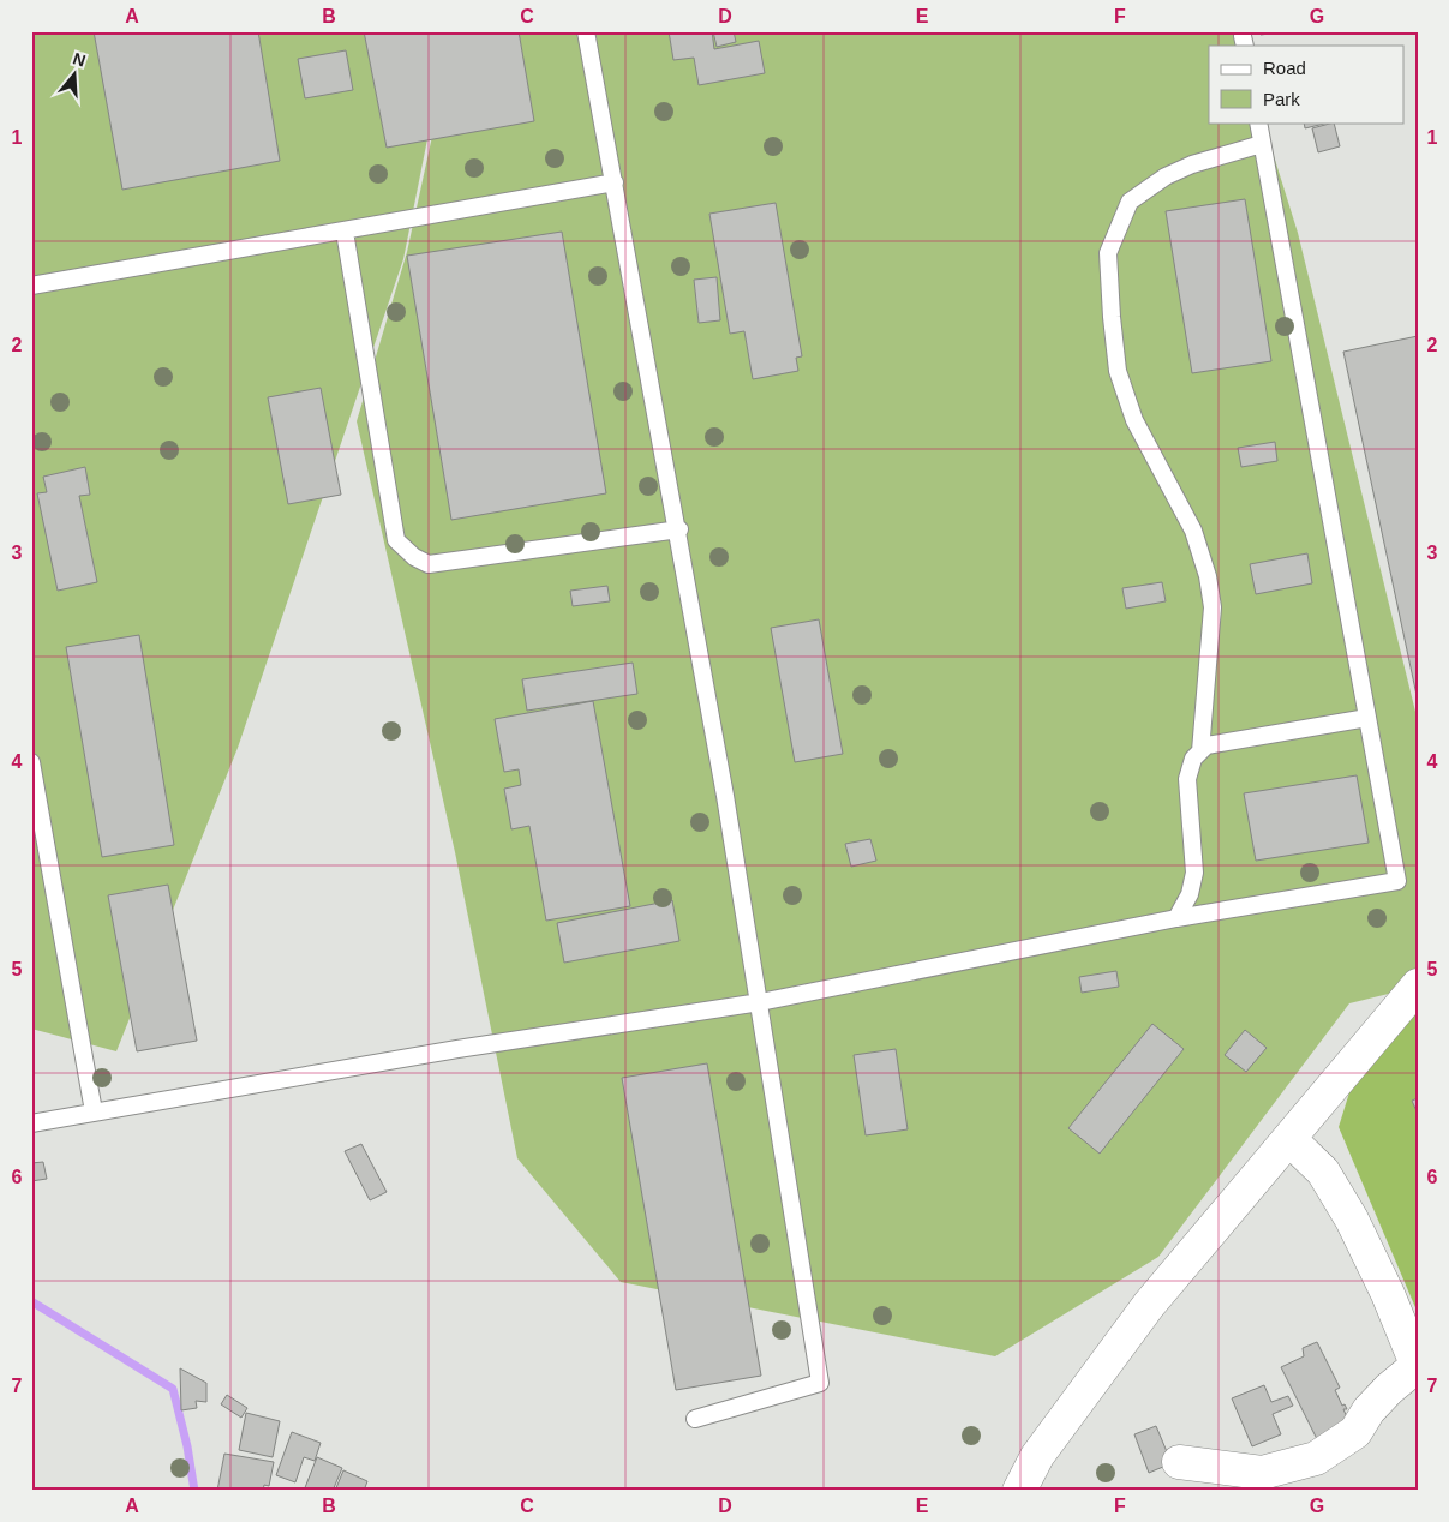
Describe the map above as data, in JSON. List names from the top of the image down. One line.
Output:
{"legend":["Road","Park"],"north":"top","grid":{"columns":["A","B","C","D","E","F","G"],"rows":["1","2","3","4","5","6","7"]}}
